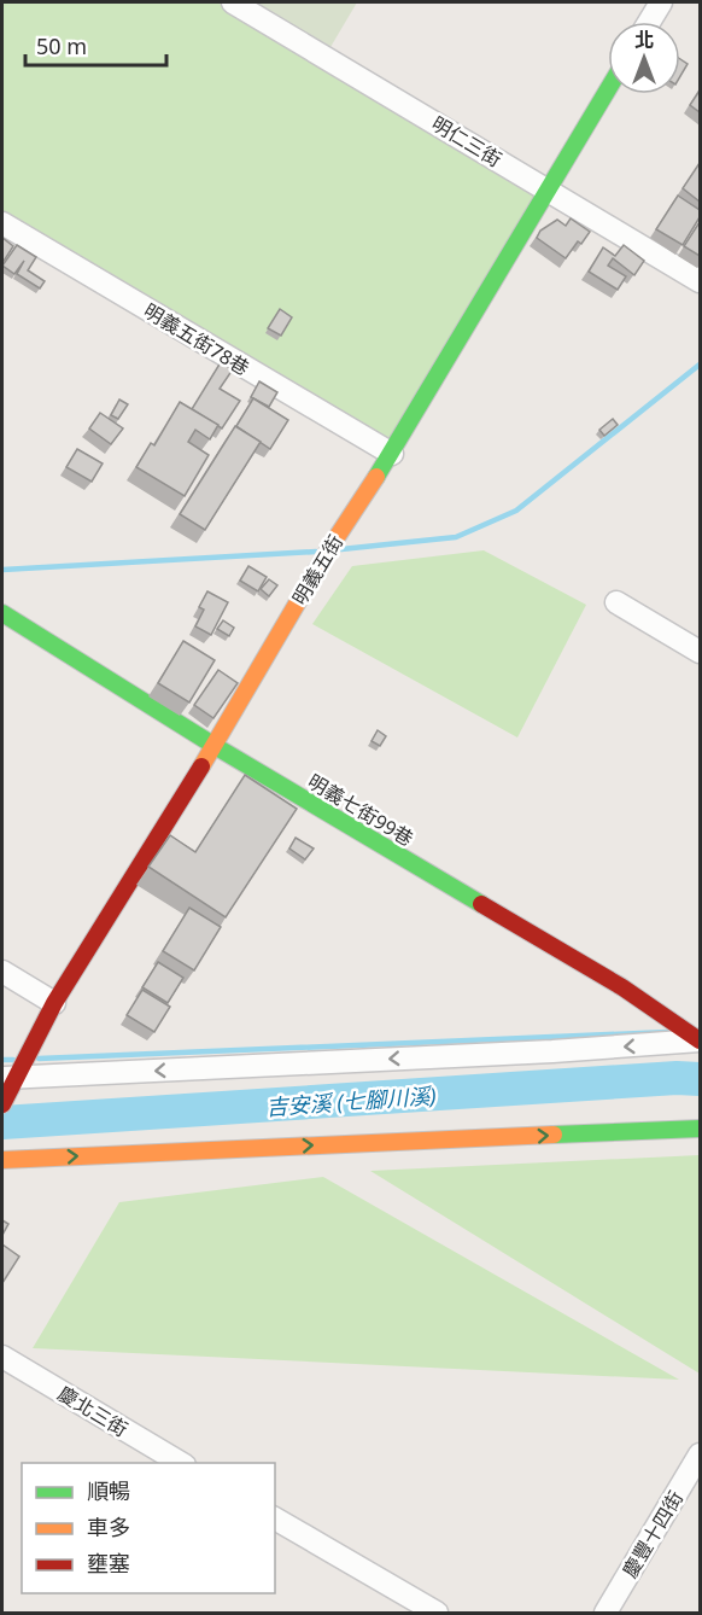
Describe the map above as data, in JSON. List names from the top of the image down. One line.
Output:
{"streets":{"street":["明仁三街","明義五街78巷","明義五街","明義七街99巷","慶北三街","慶豐十四街"]},"crossings":[["明仁三街","明義五街"],["明義五街78巷","明義五街"],["明義五街","明義七街99巷"]],"water":["吉安溪 (七腳川溪)"],"legend":["順暢","車多","壅塞"],"scale_bar":"50 m","north":"top"}
